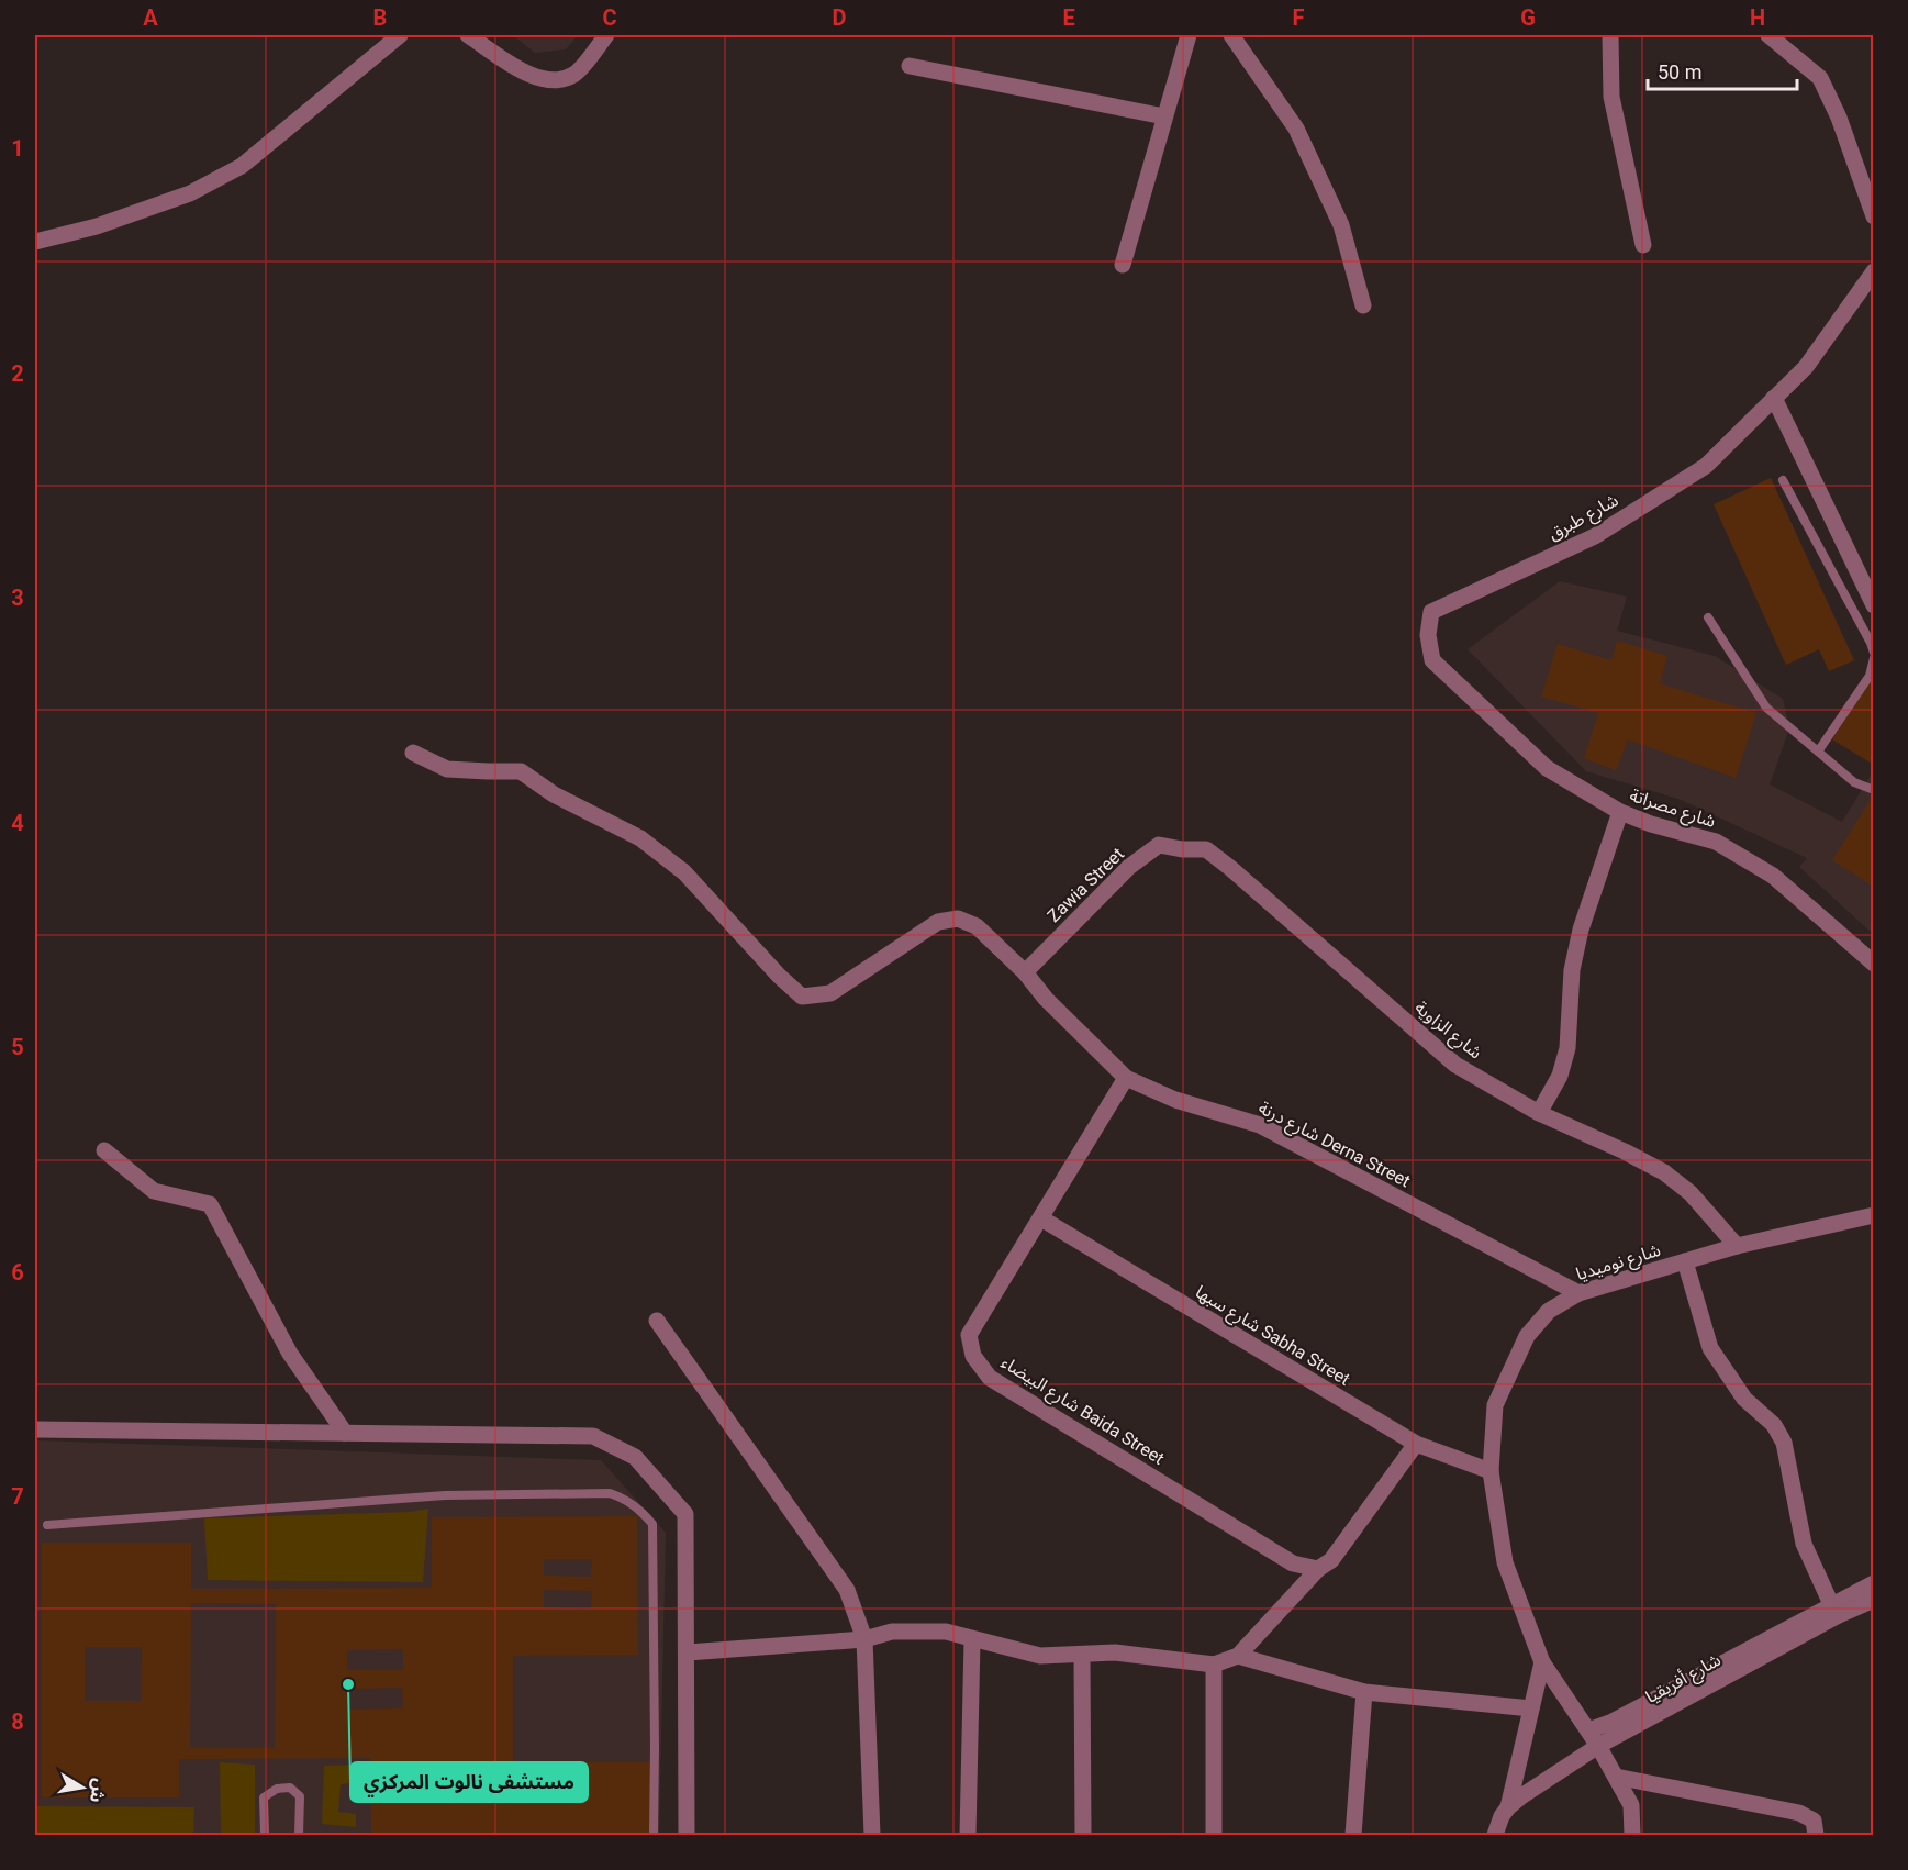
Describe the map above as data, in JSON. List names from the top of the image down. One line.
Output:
{"streets":{"street":["شارع طبرق","شارع مصراتة","Zawia Street","شارع الزاوية","شارع درنة Derna Street","شارع نوميديا","شارع سبها Sabha Street","شارع البيضاء Baida Street","شارع أفريقيا"]},"crossings":[["شارع طبرق","شارع مصراتة"],["Zawia Street","شارع الزاوية"],["Zawia Street","شارع درنة Derna Street"],["شارع الزاوية","شارع نوميديا"],["شارع درنة Derna Street","شارع نوميديا"],["شارع درنة Derna Street","شارع البيضاء Baida Street"],["شارع نوميديا","شارع سبها Sabha Street"],["شارع نوميديا","شارع أفريقيا"],["شارع سبها Sabha Street","شارع البيضاء Baida Street"]],"places":["مستشفى نالوت المركزي"],"scale_bar":"50 m","north":"right","grid":{"columns":["A","B","C","D","E","F","G","H"],"rows":["1","2","3","4","5","6","7","8"]}}
